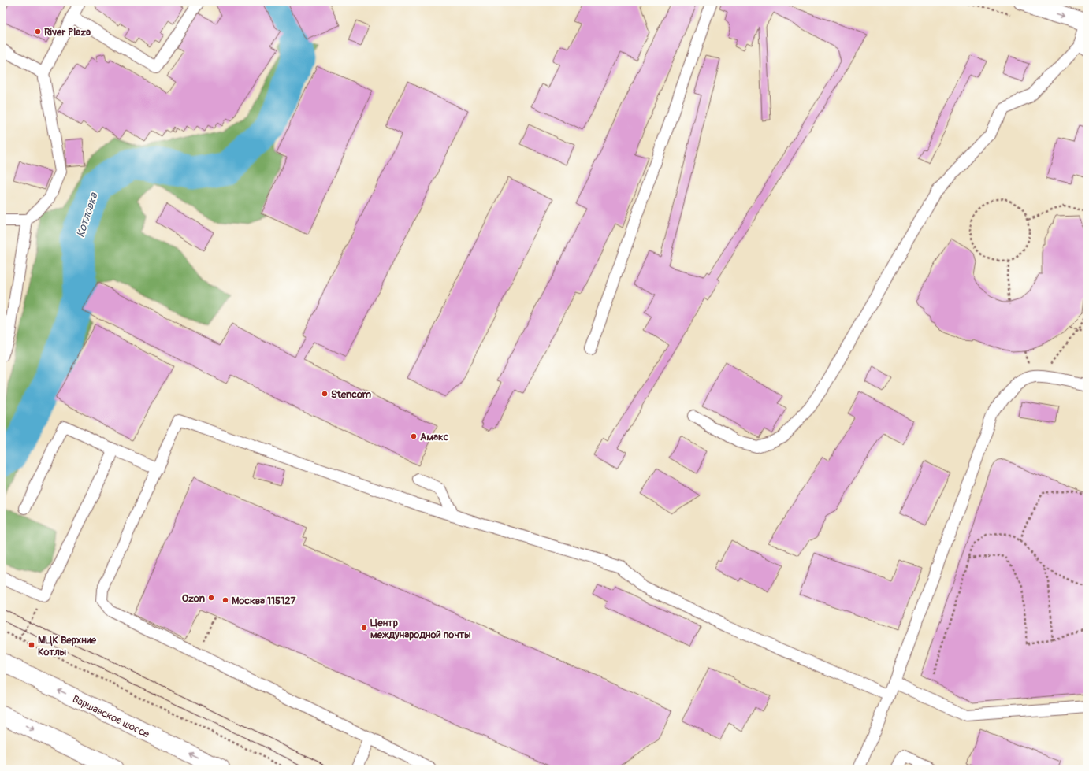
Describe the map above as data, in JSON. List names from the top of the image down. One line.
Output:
{"streets":{"main road":["Варшавское шоссе"]},"water":["Котловка"],"places":{"other":["River Plaza","Stencom","Амакс","Ozon","Москва 115127","Центр международной почты"],"transit":["МЦК Верхние Котлы"]}}
